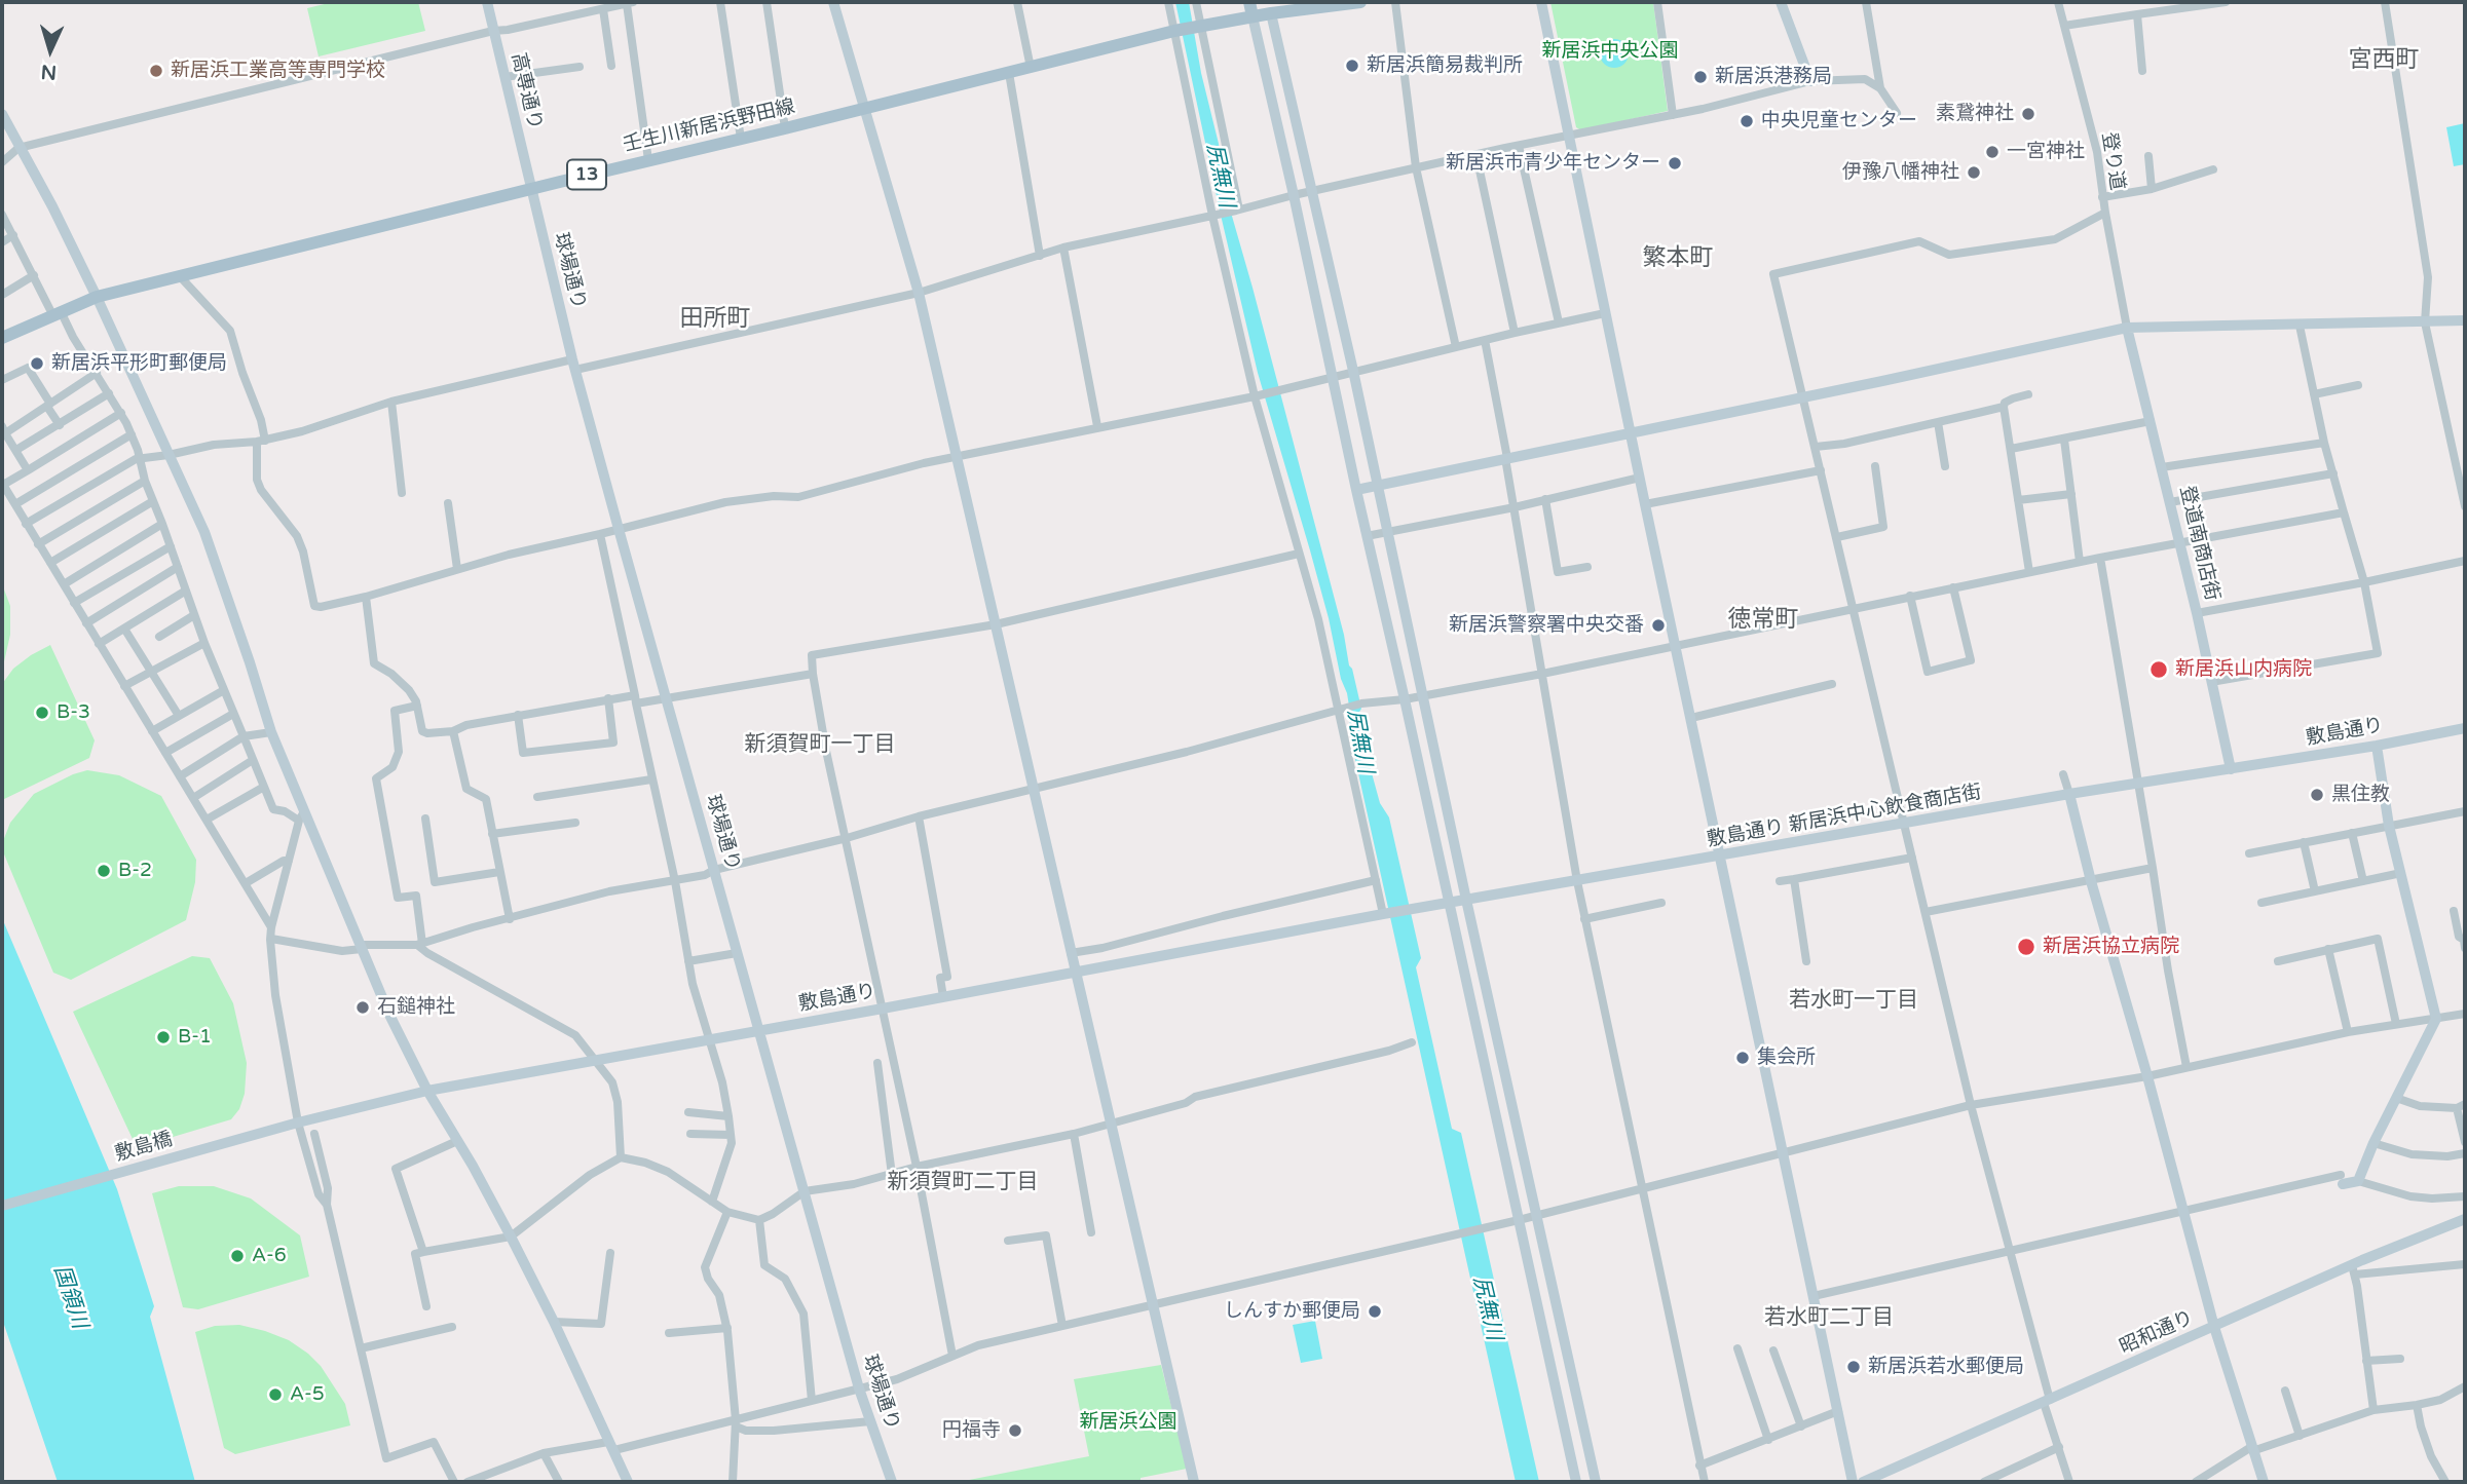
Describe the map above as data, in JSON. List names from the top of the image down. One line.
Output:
{"streets":{"main road":["壬生川新居浜野田線","13"],"street":["高専通り","登り道","球場通り","登道南商店街","敷島通り","敷島通り 新居浜中心飲食商店街","敷島橋","昭和通り"]},"crossings":[["高専通り","壬生川新居浜野田線"],["高専通り","球場通り"],["壬生川新居浜野田線","13"],["壬生川新居浜野田線","球場通り"],["登り道","登道南商店街"],["球場通り","敷島通り"],["登道南商店街","敷島通り"],["登道南商店街","敷島通り 新居浜中心飲食商店街"],["敷島通り","敷島通り 新居浜中心飲食商店街"],["敷島通り","敷島橋"]],"districts":["宮西町","繁本町","田所町","徳常町","新須賀町一丁目","若水町一丁目","新須賀町二丁目","若水町二丁目"],"water":["尻無川","国領川"],"parks":["新居浜中央公園","新居浜公園"],"places":["新居浜簡易裁判所","新居浜工業高等専門学校","新居浜港務局","素鵞神社","中央児童センター","一宮神社","新居浜市青少年センター","伊豫八幡神社","新居浜平形町郵便局","新居浜警察署中央交番","新居浜山内病院","B-3","黒住教","B-2","新居浜協立病院","石鎚神社","B-1","集会所","A-6","しんすか郵便局","新居浜若水郵便局","A-5","円福寺"],"north":"bottom"}
